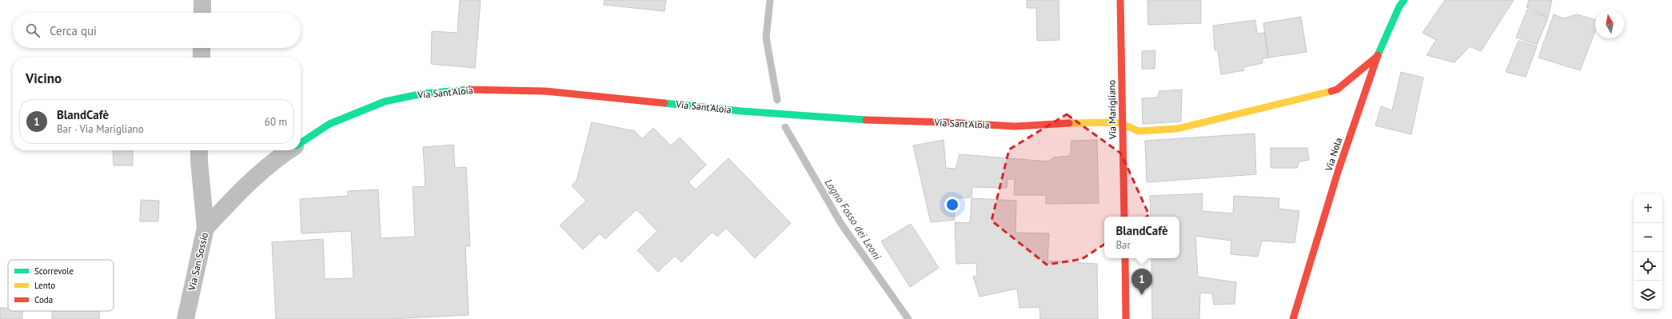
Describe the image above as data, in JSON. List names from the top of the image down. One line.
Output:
{"streets":{"street":["Via Sant'Aloia","Via Marigliano","Via Nola","Via San Sossio"]},"crossings":[["Via Sant'Aloia","Via Marigliano"],["Via Sant'Aloia","Via Nola"],["Via Sant'Aloia","Via San Sossio"]],"water":["Lagno Fosso dei Leoni"],"legend":["Scorrevole","Lento","Coda"],"north":"top","page":{"search":"Cerca qui","heading":"Vicino","list":[{"mark":"1","name":"BlandCafè","note":"Bar · Via Marigliano","value":"60 m"}],"map_buttons":["+","−"],"popup":["BlandCafè","Bar"],"pins":"1"}}
